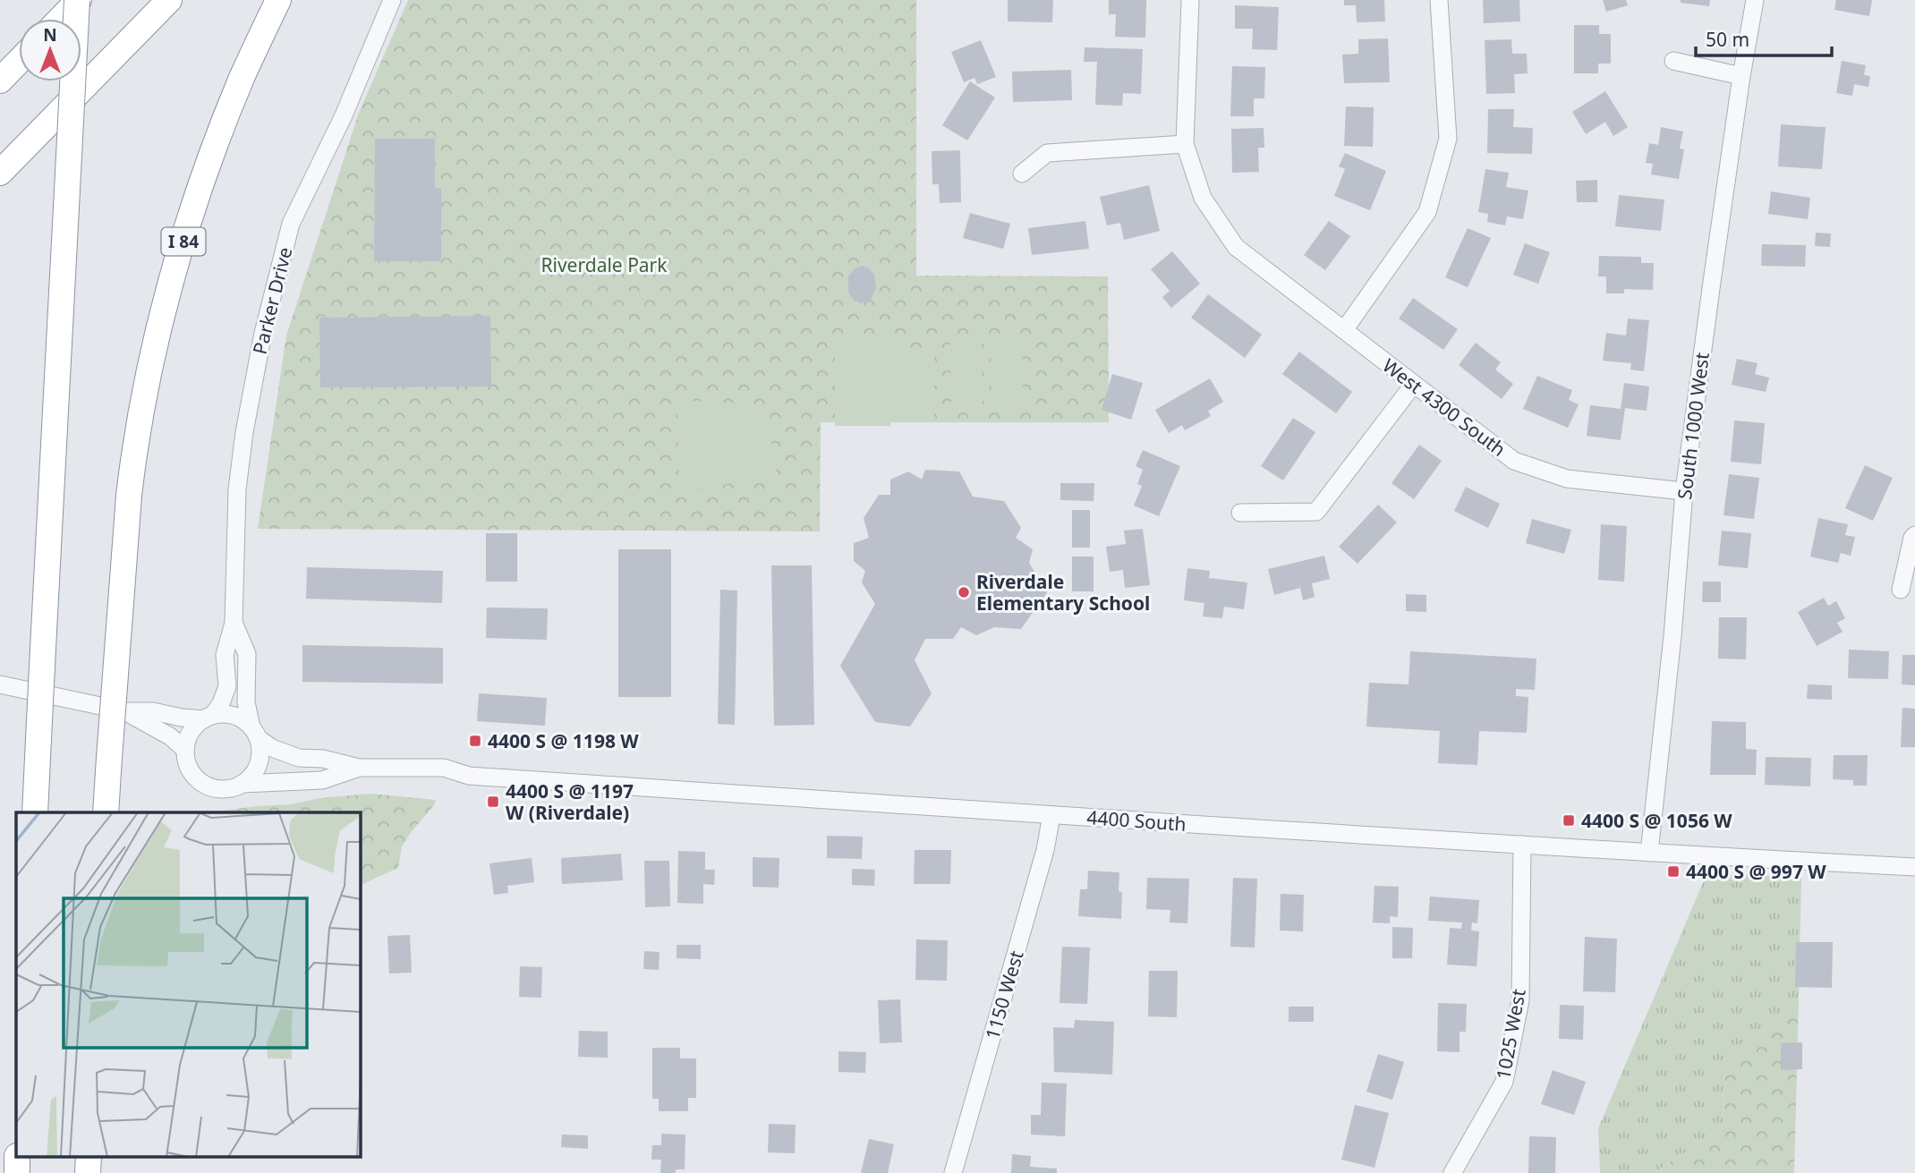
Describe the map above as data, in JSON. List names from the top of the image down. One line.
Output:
{"streets":{"highway":["I 84"],"street":["Parker Drive","West 4300 South","South 1000 West","4400 South","1150 West","1025 West"]},"crossings":[["West 4300 South","South 1000 West"],["South 1000 West","4400 South"],["4400 South","1150 West"],["4400 South","1025 West"]],"parks":["Riverdale Park"],"places":{"other":["Riverdale Elementary School"],"transit":["4400 S @ 1198 W","4400 S @ 1197 W (Riverdale)","4400 S @ 1056 W","4400 S @ 997 W"]},"scale_bar":"50 m","north":"top"}
